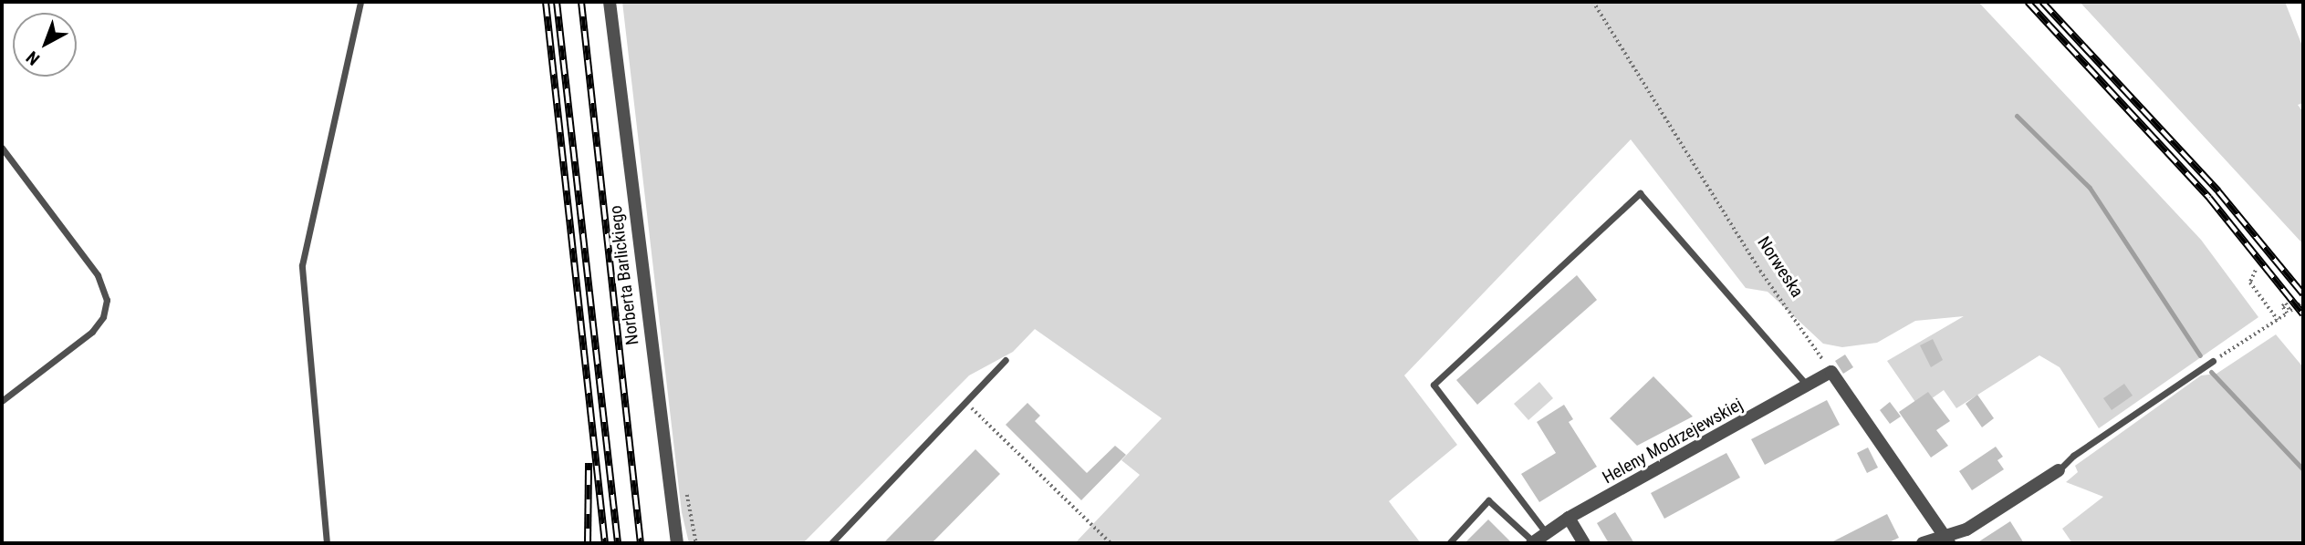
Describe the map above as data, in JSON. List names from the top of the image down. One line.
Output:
{"streets":{"street":["Norberta Barlickiego","Heleny Modrzejewskiej"],"path":["Norweska"]},"crossings":[["Norweska","Heleny Modrzejewskiej"]],"north":"bottom left"}
